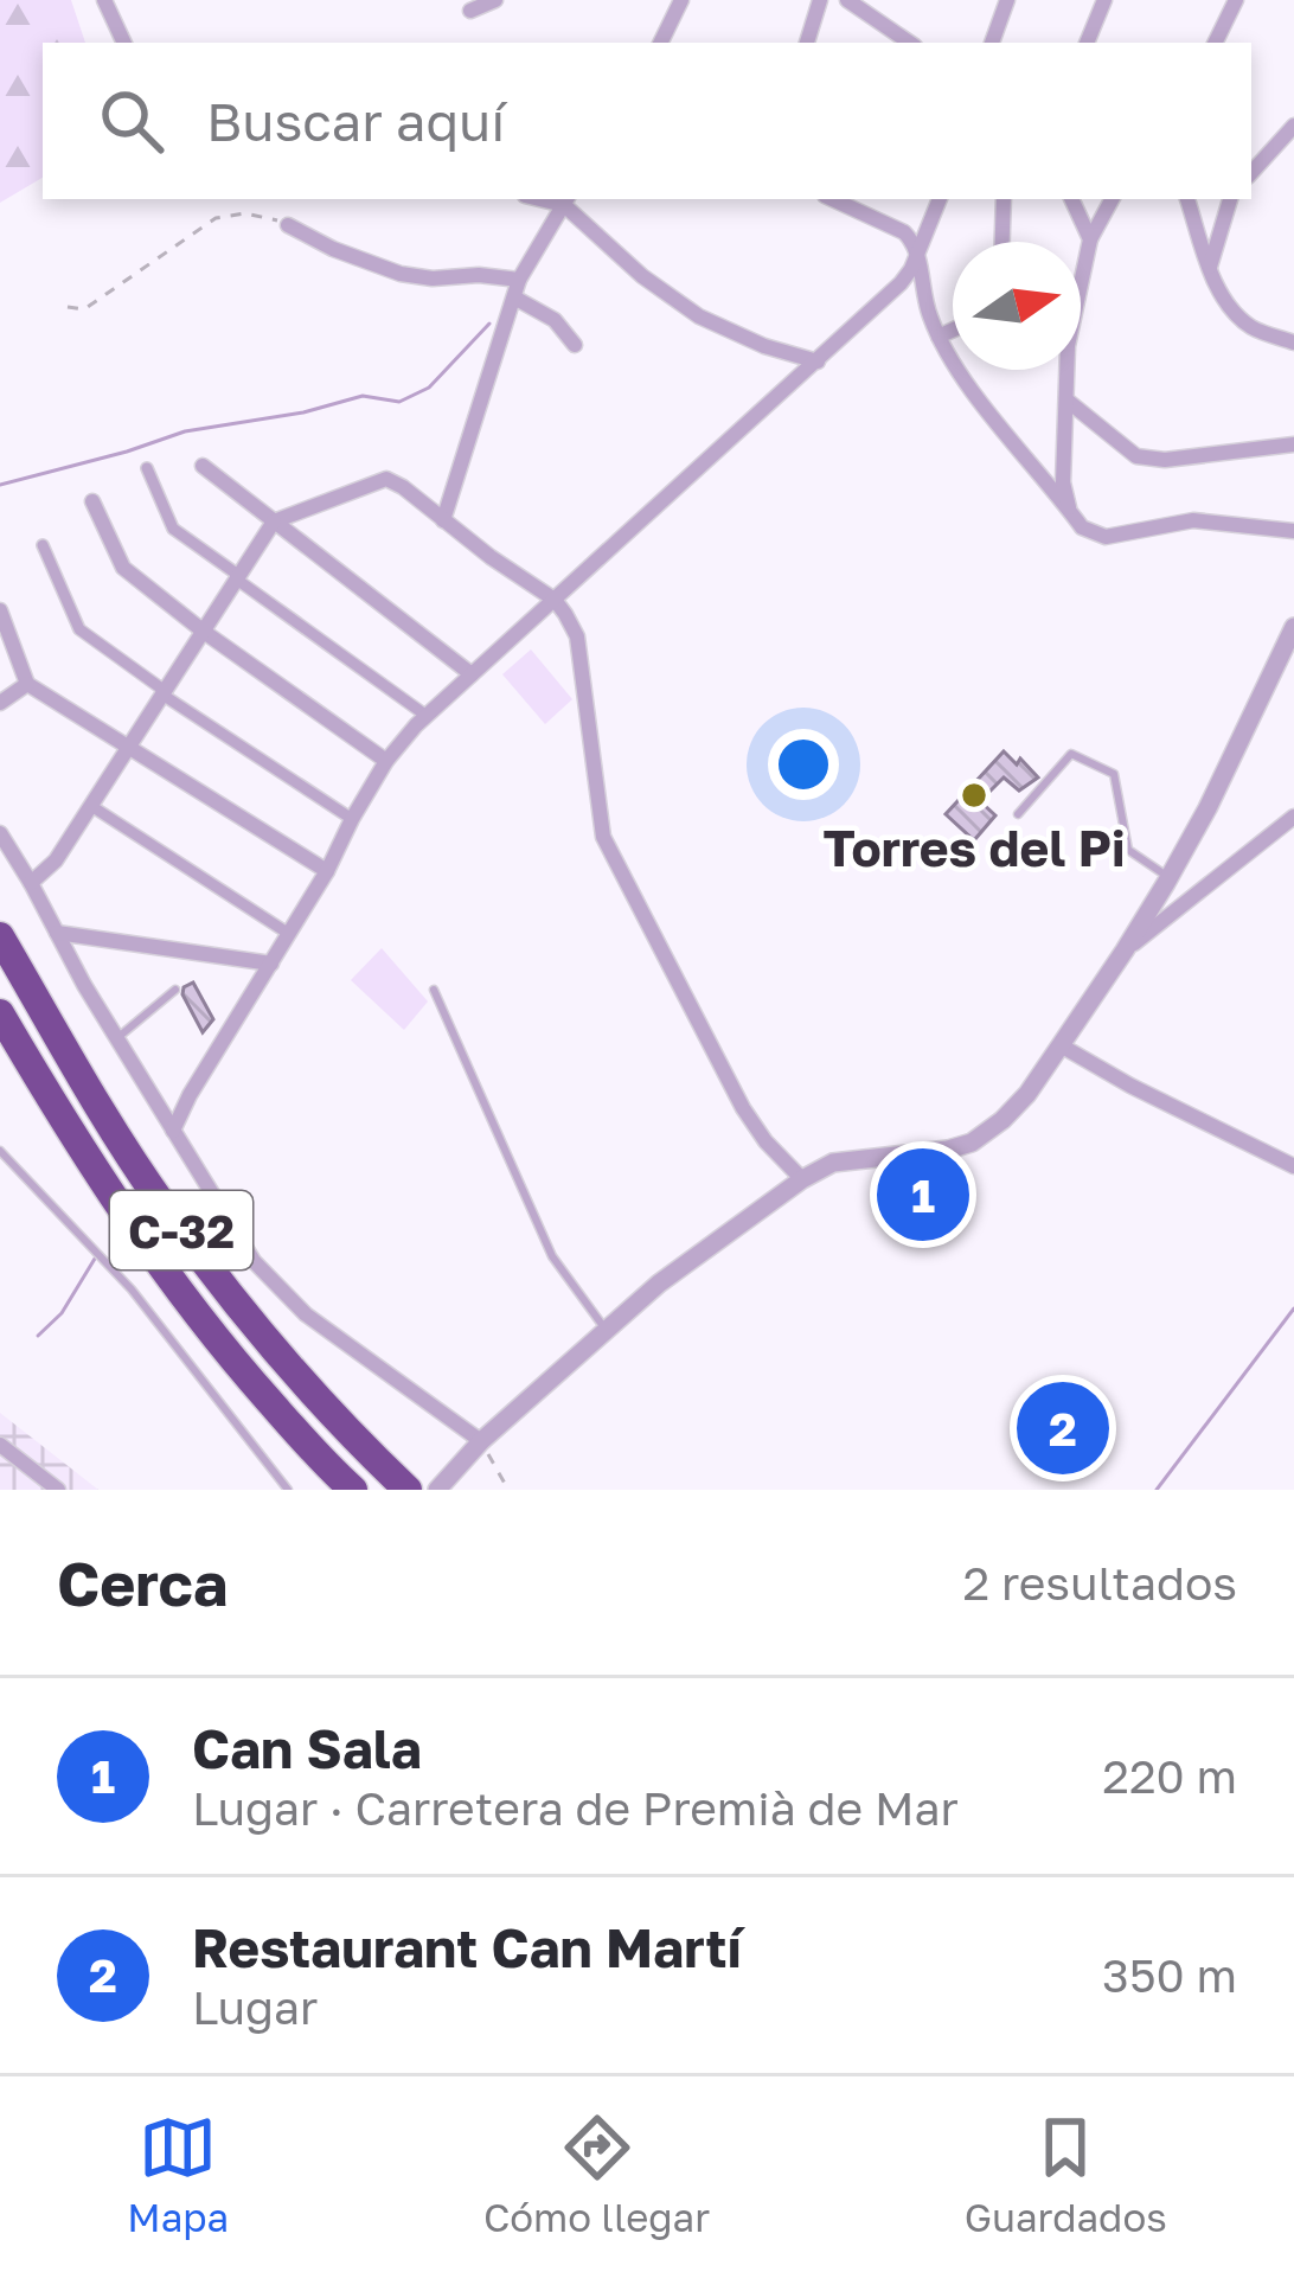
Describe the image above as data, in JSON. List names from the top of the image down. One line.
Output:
{"streets":{"highway":["C-32"]},"places":["Torres del Pi"],"north":"right","page":{"search":"Buscar aquí","pins":["1","2"],"heading":["Cerca","2 resultados"],"list":[{"mark":"1","name":"Can Sala","note":"Lugar · Carretera de Premià de Mar","value":"220 m"},{"mark":"2","name":"Restaurant Can Martí","note":"Lugar","value":"350 m"}],"nav":["Mapa","Cómo llegar","Guardados"]}}
